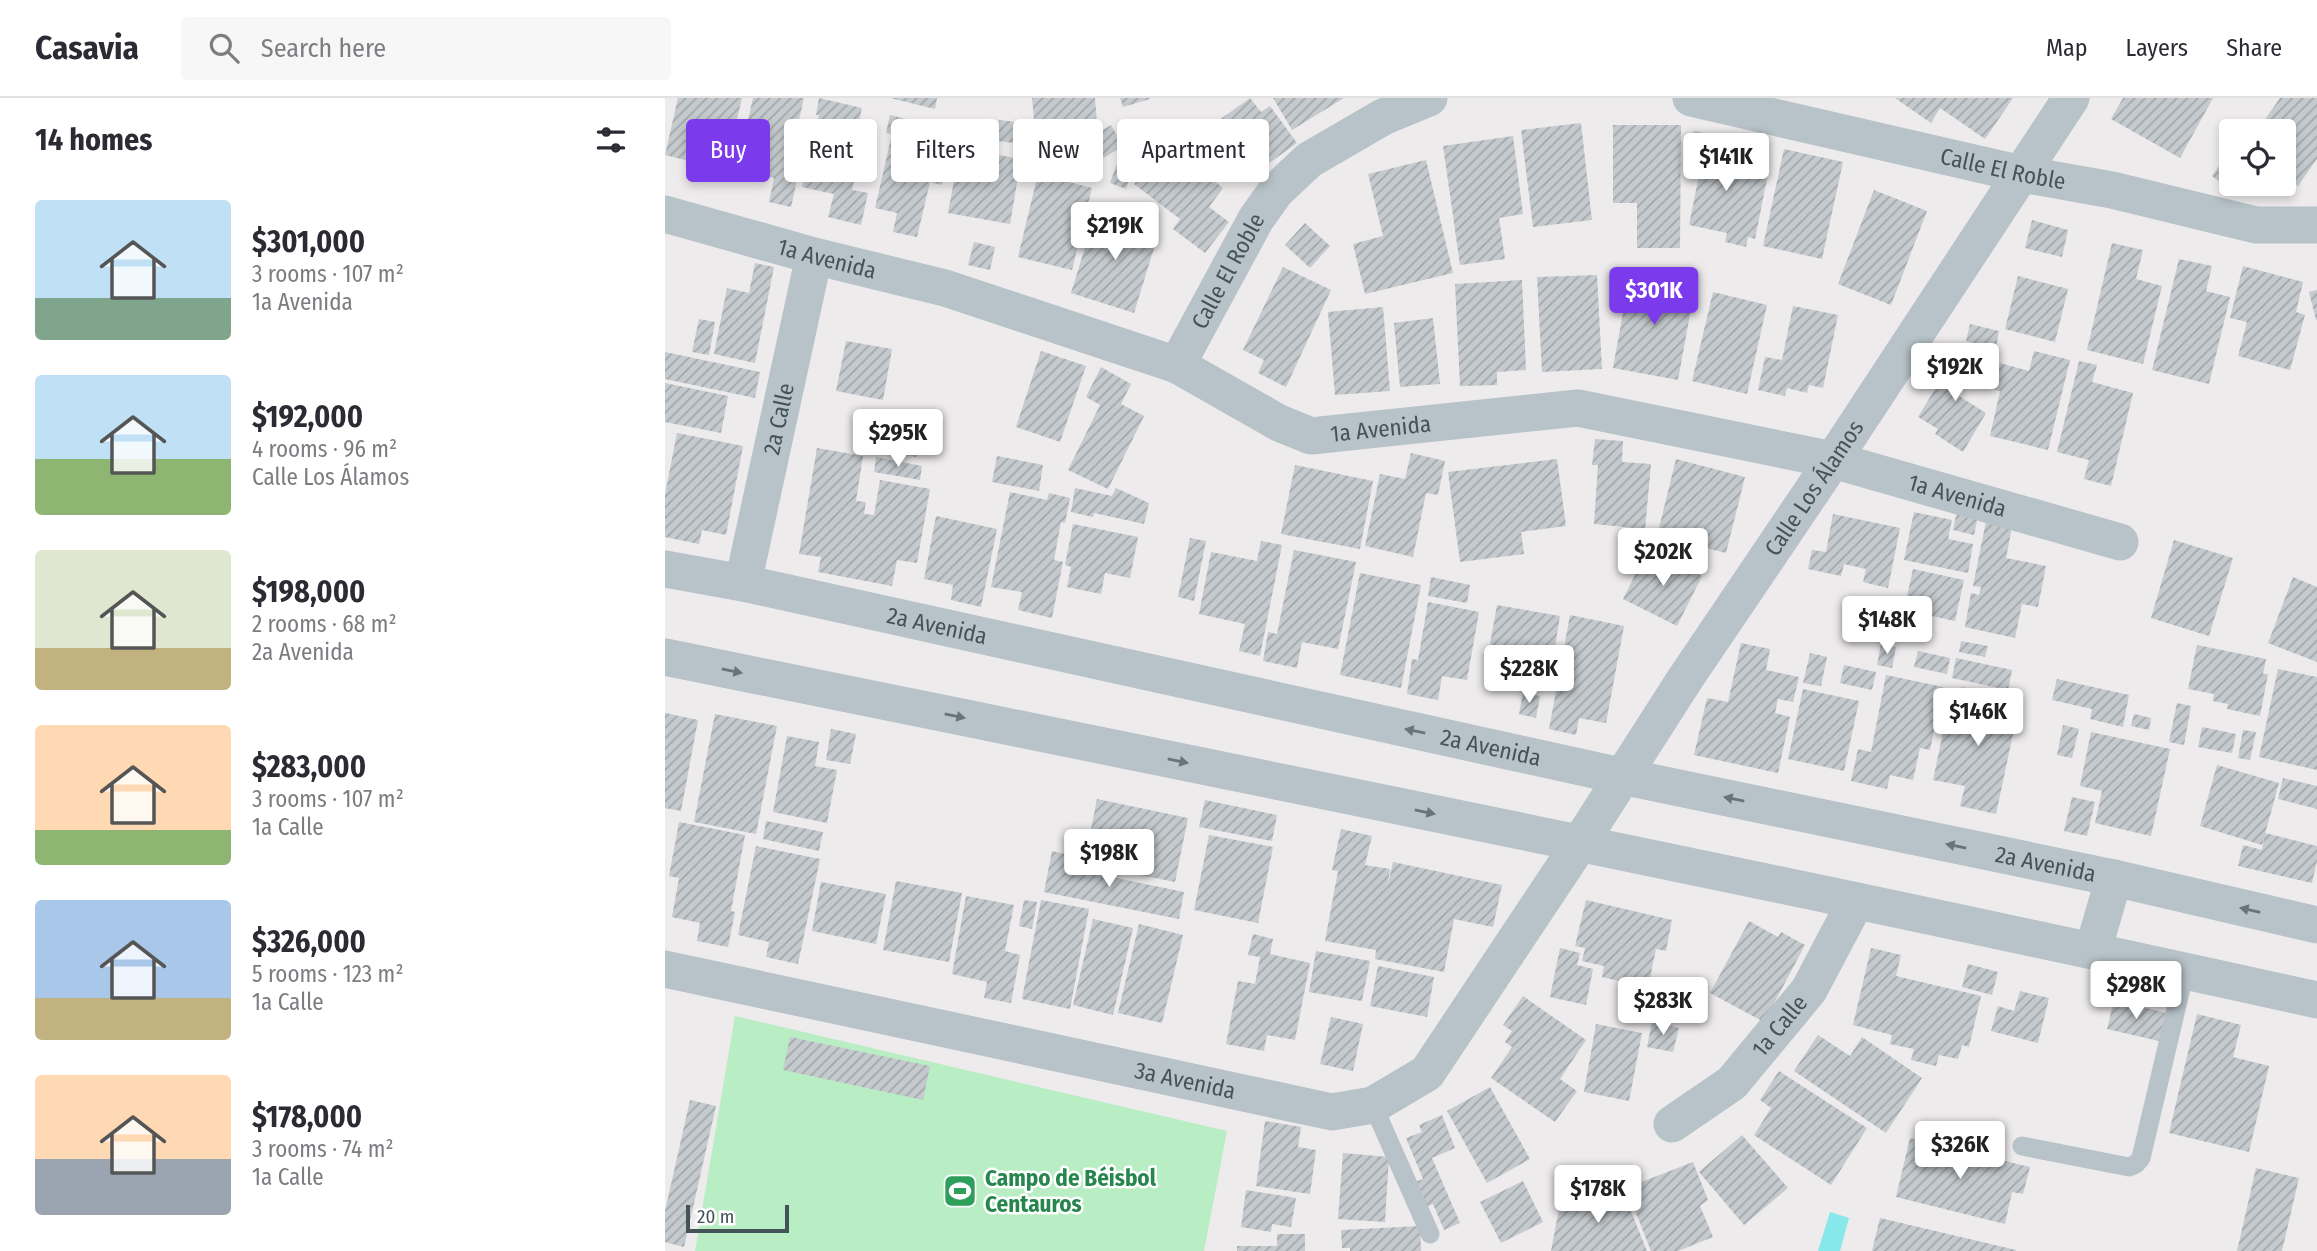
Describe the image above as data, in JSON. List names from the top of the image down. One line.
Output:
{"streets":{"street":["Calle El Roble","1a Avenida","2a Calle","Calle Los Álamos","2a Avenida","1a Calle","3a Avenida"]},"crossings":[["Calle El Roble","1a Avenida"],["Calle El Roble","Calle Los Álamos"],["1a Avenida","2a Calle"],["1a Avenida","Calle Los Álamos"],["2a Calle","2a Avenida"],["Calle Los Álamos","2a Avenida"],["Calle Los Álamos","3a Avenida"]],"places":{"sports":["Campo de Béisbol Centauros"]},"scale_bar":"20 m","page":{"header":"Casavia","search":"Search here","nav":["Map","Layers","Share"],"heading":"14 homes","chip":["Buy","Rent","Filters","New","Apartment"],"price":["$141K","$219K","$301K","$192K","$295K","$202K","$148K","$228K","$146K","$198K","$298K","$283K","$326K","$178K"],"list":[{"name":"$301,000","note":"3 rooms · 107 m² · 1a Avenida"},{"name":"$192,000","note":"4 rooms · 96 m² · Calle Los Álamos"},{"name":"$198,000","note":"2 rooms · 68 m² · 2a Avenida"},{"name":"$283,000","note":"3 rooms · 107 m² · 1a Calle"},{"name":"$326,000","note":"5 rooms · 123 m² · 1a Calle"},{"name":"$178,000","note":"3 rooms · 74 m² · 1a Calle"}],"scale":"20 m"}}
